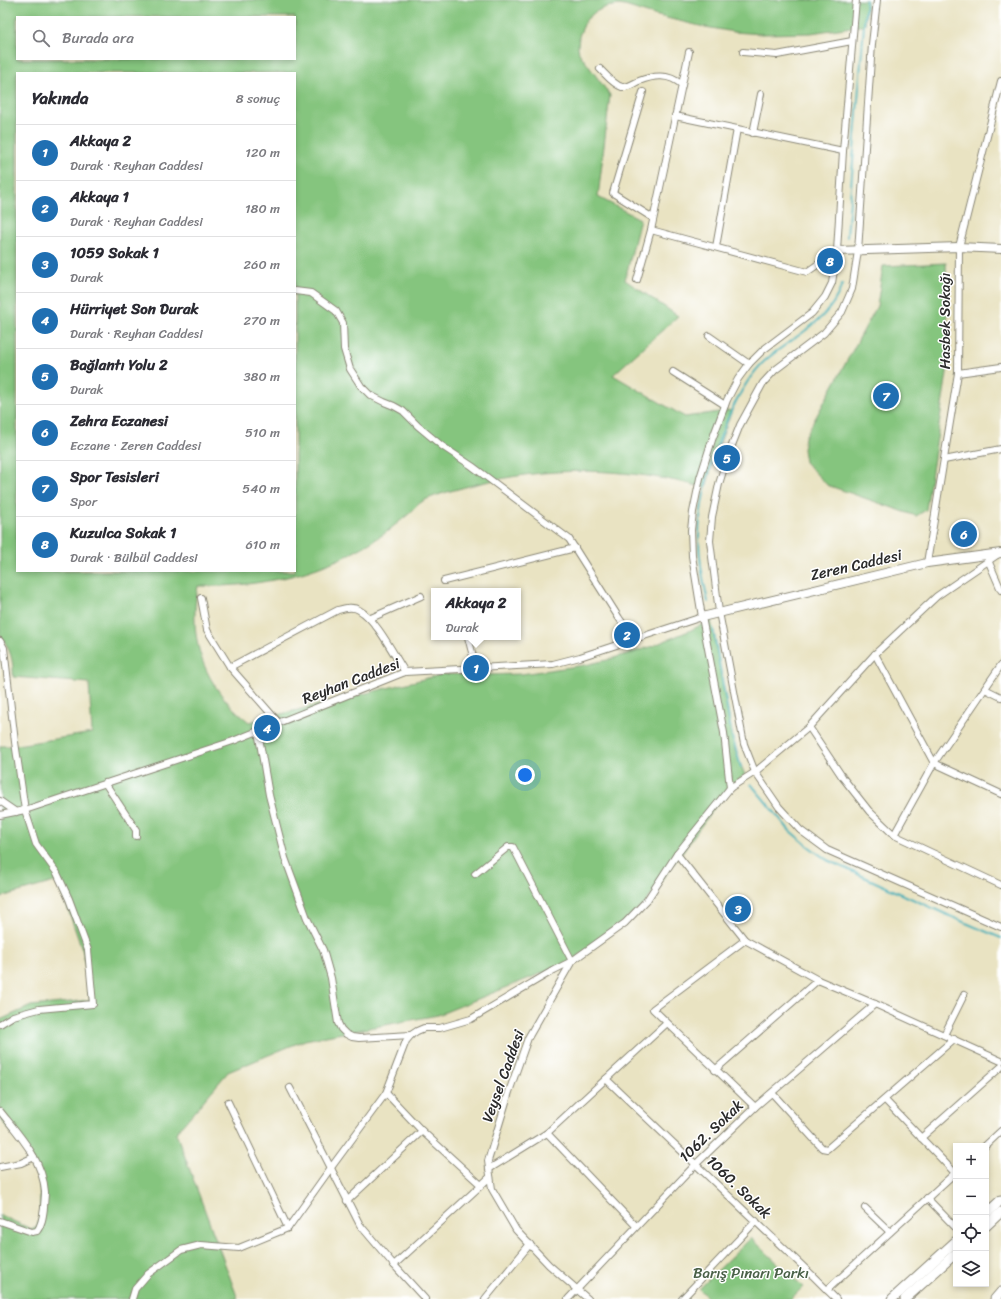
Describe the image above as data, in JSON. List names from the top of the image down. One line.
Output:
{"streets":{"street":["Hasbek Sokağı","Zeren Caddesi","Reyhan Caddesi","Veysel Caddesi","1062. Sokak","1060. Sokak"]},"crossings":[["Hasbek Sokağı","Zeren Caddesi"],["Zeren Caddesi","Reyhan Caddesi"],["Zeren Caddesi","Veysel Caddesi"],["Veysel Caddesi","1062. Sokak"],["1062. Sokak","1060. Sokak"]],"parks":["Barış Pınarı Parkı"],"page":{"search":"Burada ara","heading":["Yakında","8 sonuç"],"list":[{"mark":"1","name":"Akkaya 2","note":"Durak · Reyhan Caddesi","value":"120 m"},{"mark":"2","name":"Akkaya 1","note":"Durak · Reyhan Caddesi","value":"180 m"},{"mark":"3","name":"1059 Sokak 1","note":"Durak","value":"260 m"},{"mark":"4","name":"Hürriyet Son Durak","note":"Durak · Reyhan Caddesi","value":"270 m"},{"mark":"5","name":"Bağlantı Yolu 2","note":"Durak","value":"380 m"},{"mark":"6","name":"Zehra Eczanesi","note":"Eczane · Zeren Caddesi","value":"510 m"},{"mark":"7","name":"Spor Tesisleri","note":"Spor","value":"540 m"},{"mark":"8","name":"Kuzulca Sokak 1","note":"Durak · Bülbül Caddesi","value":"610 m"}],"pins":["8","7","5","6","2","1","4","3"],"popup":["Akkaya 2","Durak"],"map_buttons":["+","−"]}}
